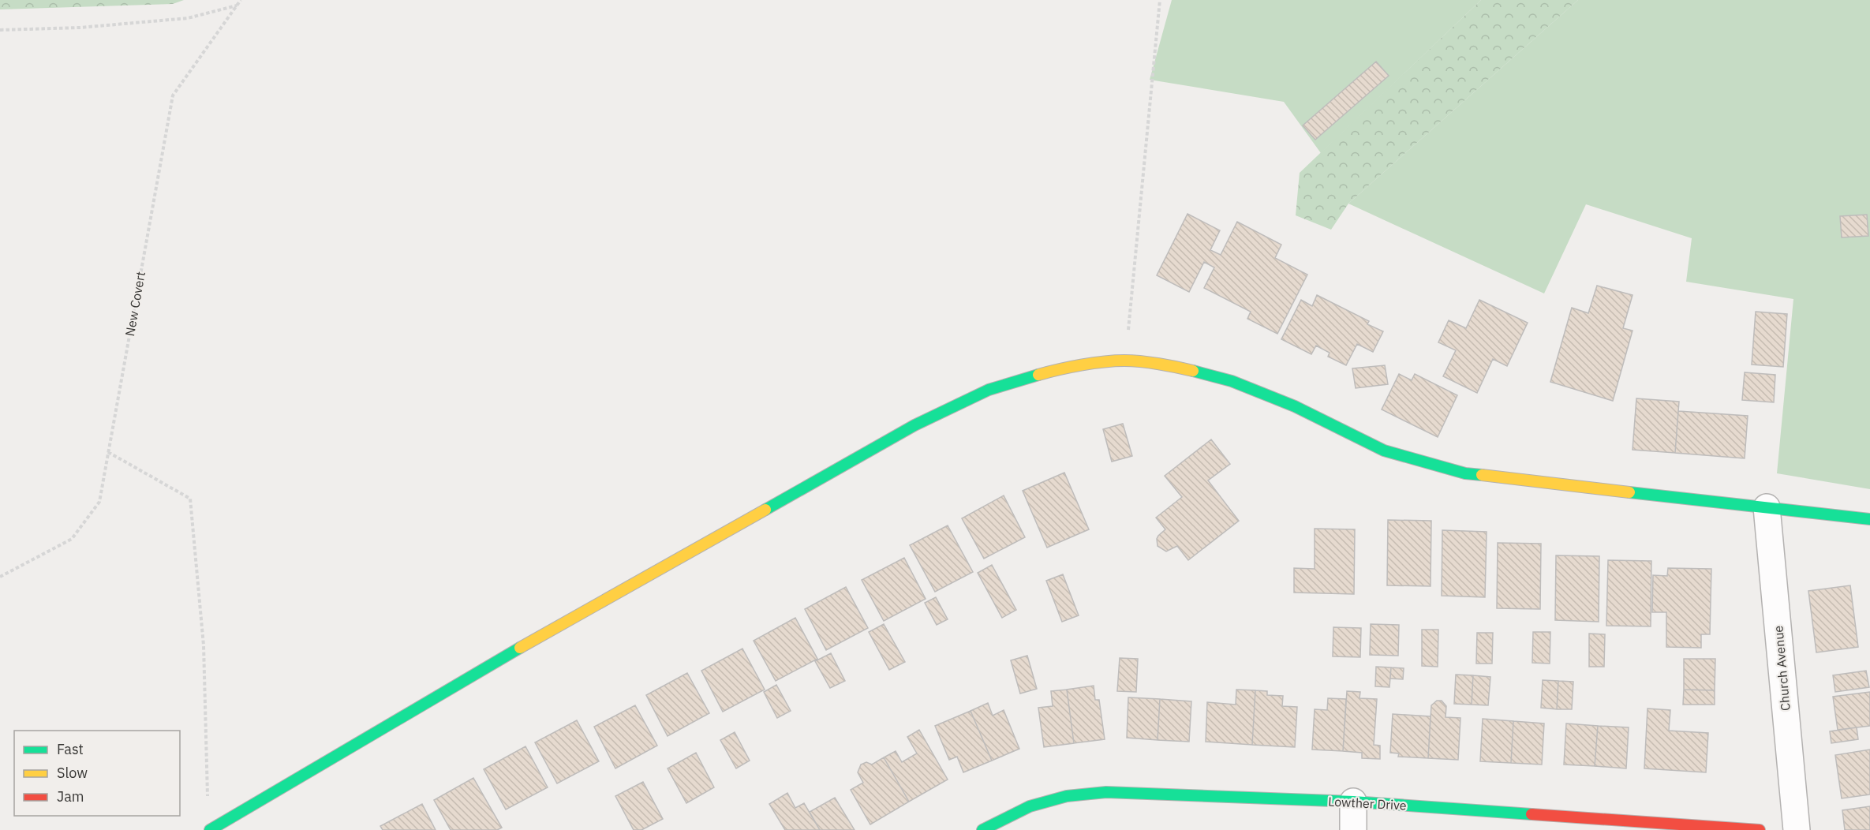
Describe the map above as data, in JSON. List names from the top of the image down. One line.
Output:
{"streets":{"street":["Church Avenue","Lowther Drive"],"path":["New Covert"]},"legend":["Fast","Slow","Jam"]}
